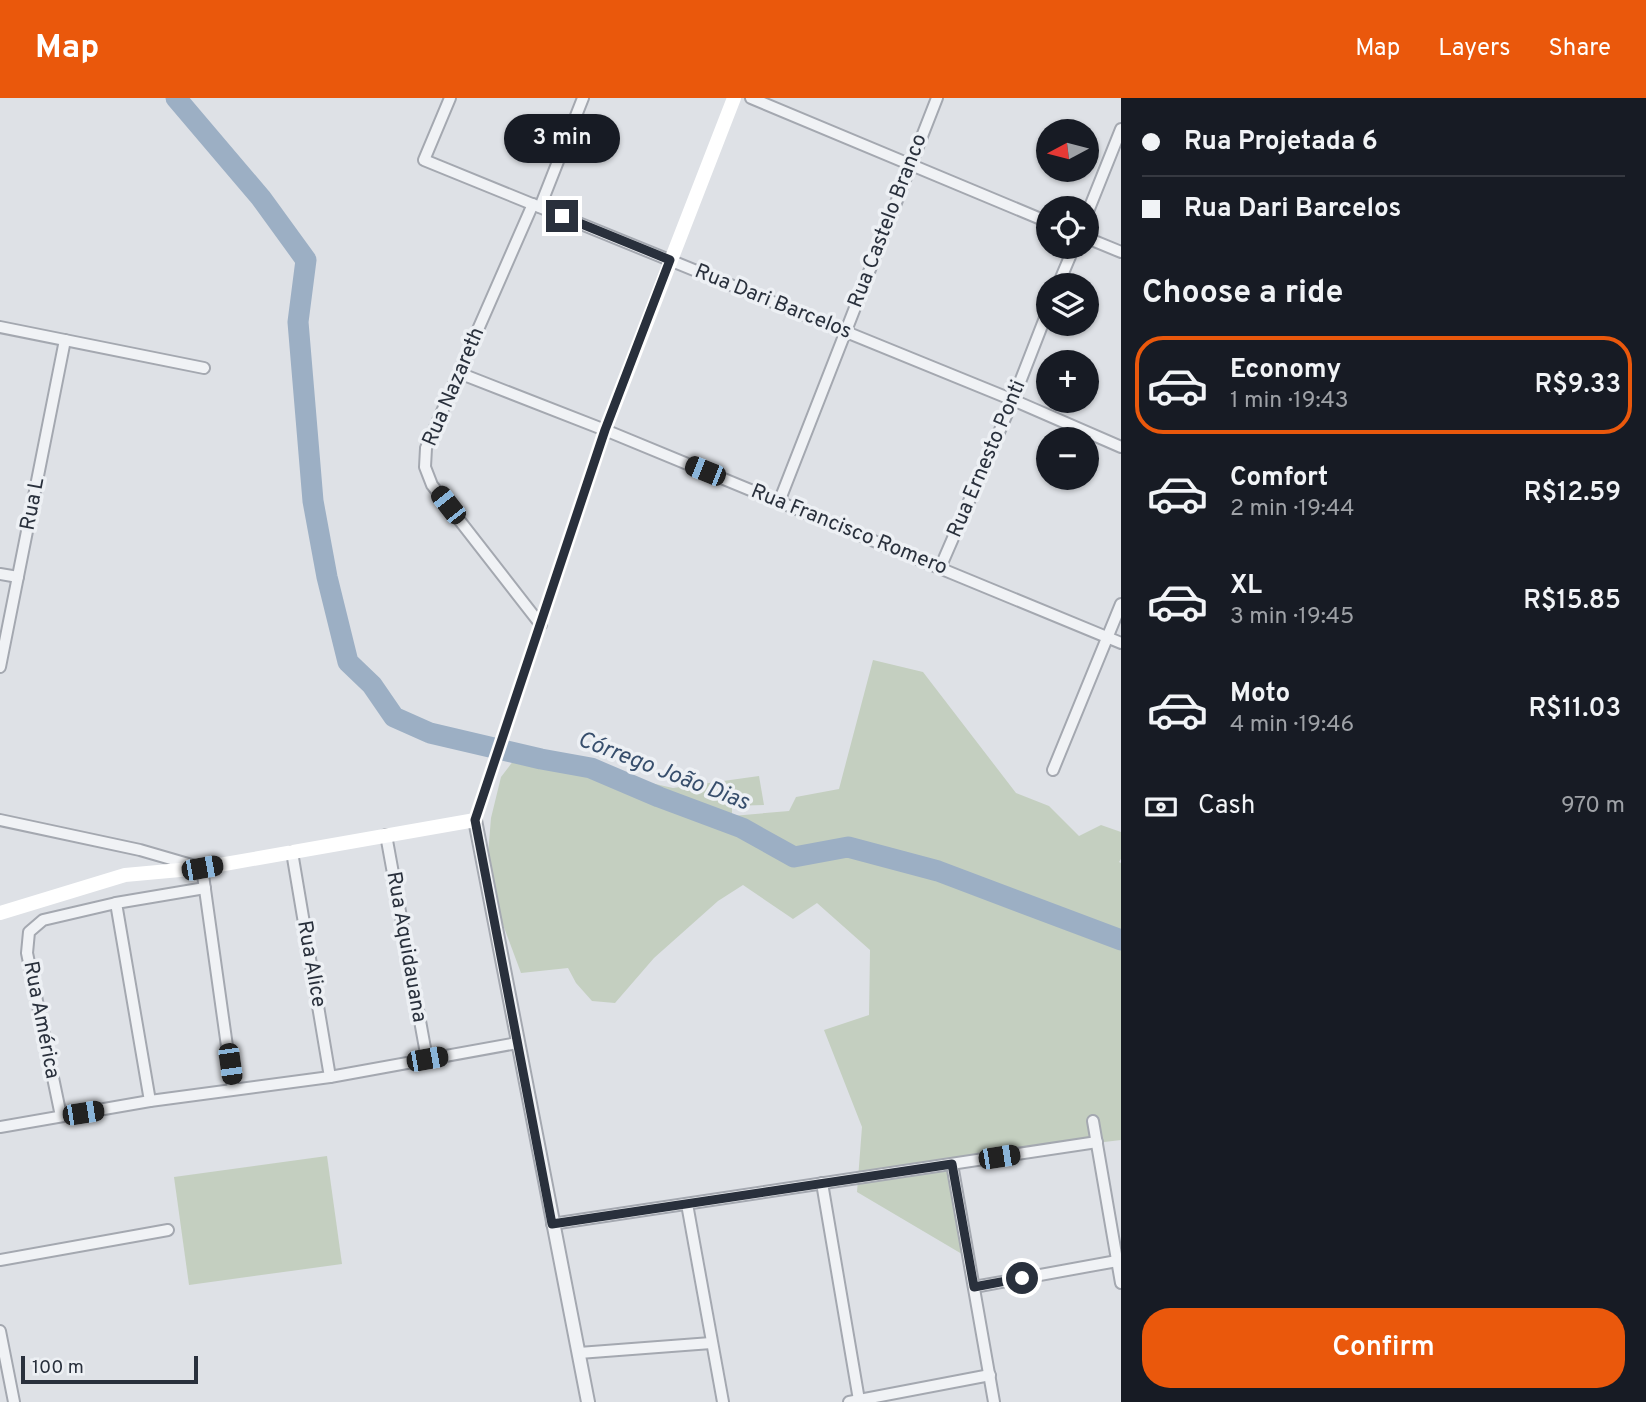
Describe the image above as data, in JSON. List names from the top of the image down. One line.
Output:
{"streets":{"street":["Rua Castelo Branco","Rua Dari Barcelos","Rua Nazareth","Rua Ernesto Ponti","Rua L","Rua Francisco Romero","Rua Aquidauana","Rua Alice","Rua América"]},"crossings":[["Rua Castelo Branco","Rua Dari Barcelos"],["Rua Castelo Branco","Rua Francisco Romero"],["Rua Dari Barcelos","Rua Nazareth"],["Rua Dari Barcelos","Rua Ernesto Ponti"],["Rua Nazareth","Rua Francisco Romero"],["Rua Ernesto Ponti","Rua Francisco Romero"]],"water":["Córrego João Dias"],"scale_bar":"100 m","north":"left","page":{"header":"Map","nav":["Map","Layers","Share"],"banner":["Rua Projetada 6","Rua Dari Barcelos"],"bubble":"3 min","map_buttons":["+","−"],"heading":"Choose a ride","list":[{"name":"Economy","note":"1 min · 19:43","value":"R$9.33"},{"name":"Comfort","note":"2 min · 19:44","value":"R$12.59"},{"name":"XL","note":"3 min · 19:45","value":"R$15.85"},{"name":"Moto","note":"4 min · 19:46","value":"R$11.03"}],"pay":["Cash","970 m"],"buttons":"Confirm","scale":"100 m"}}
